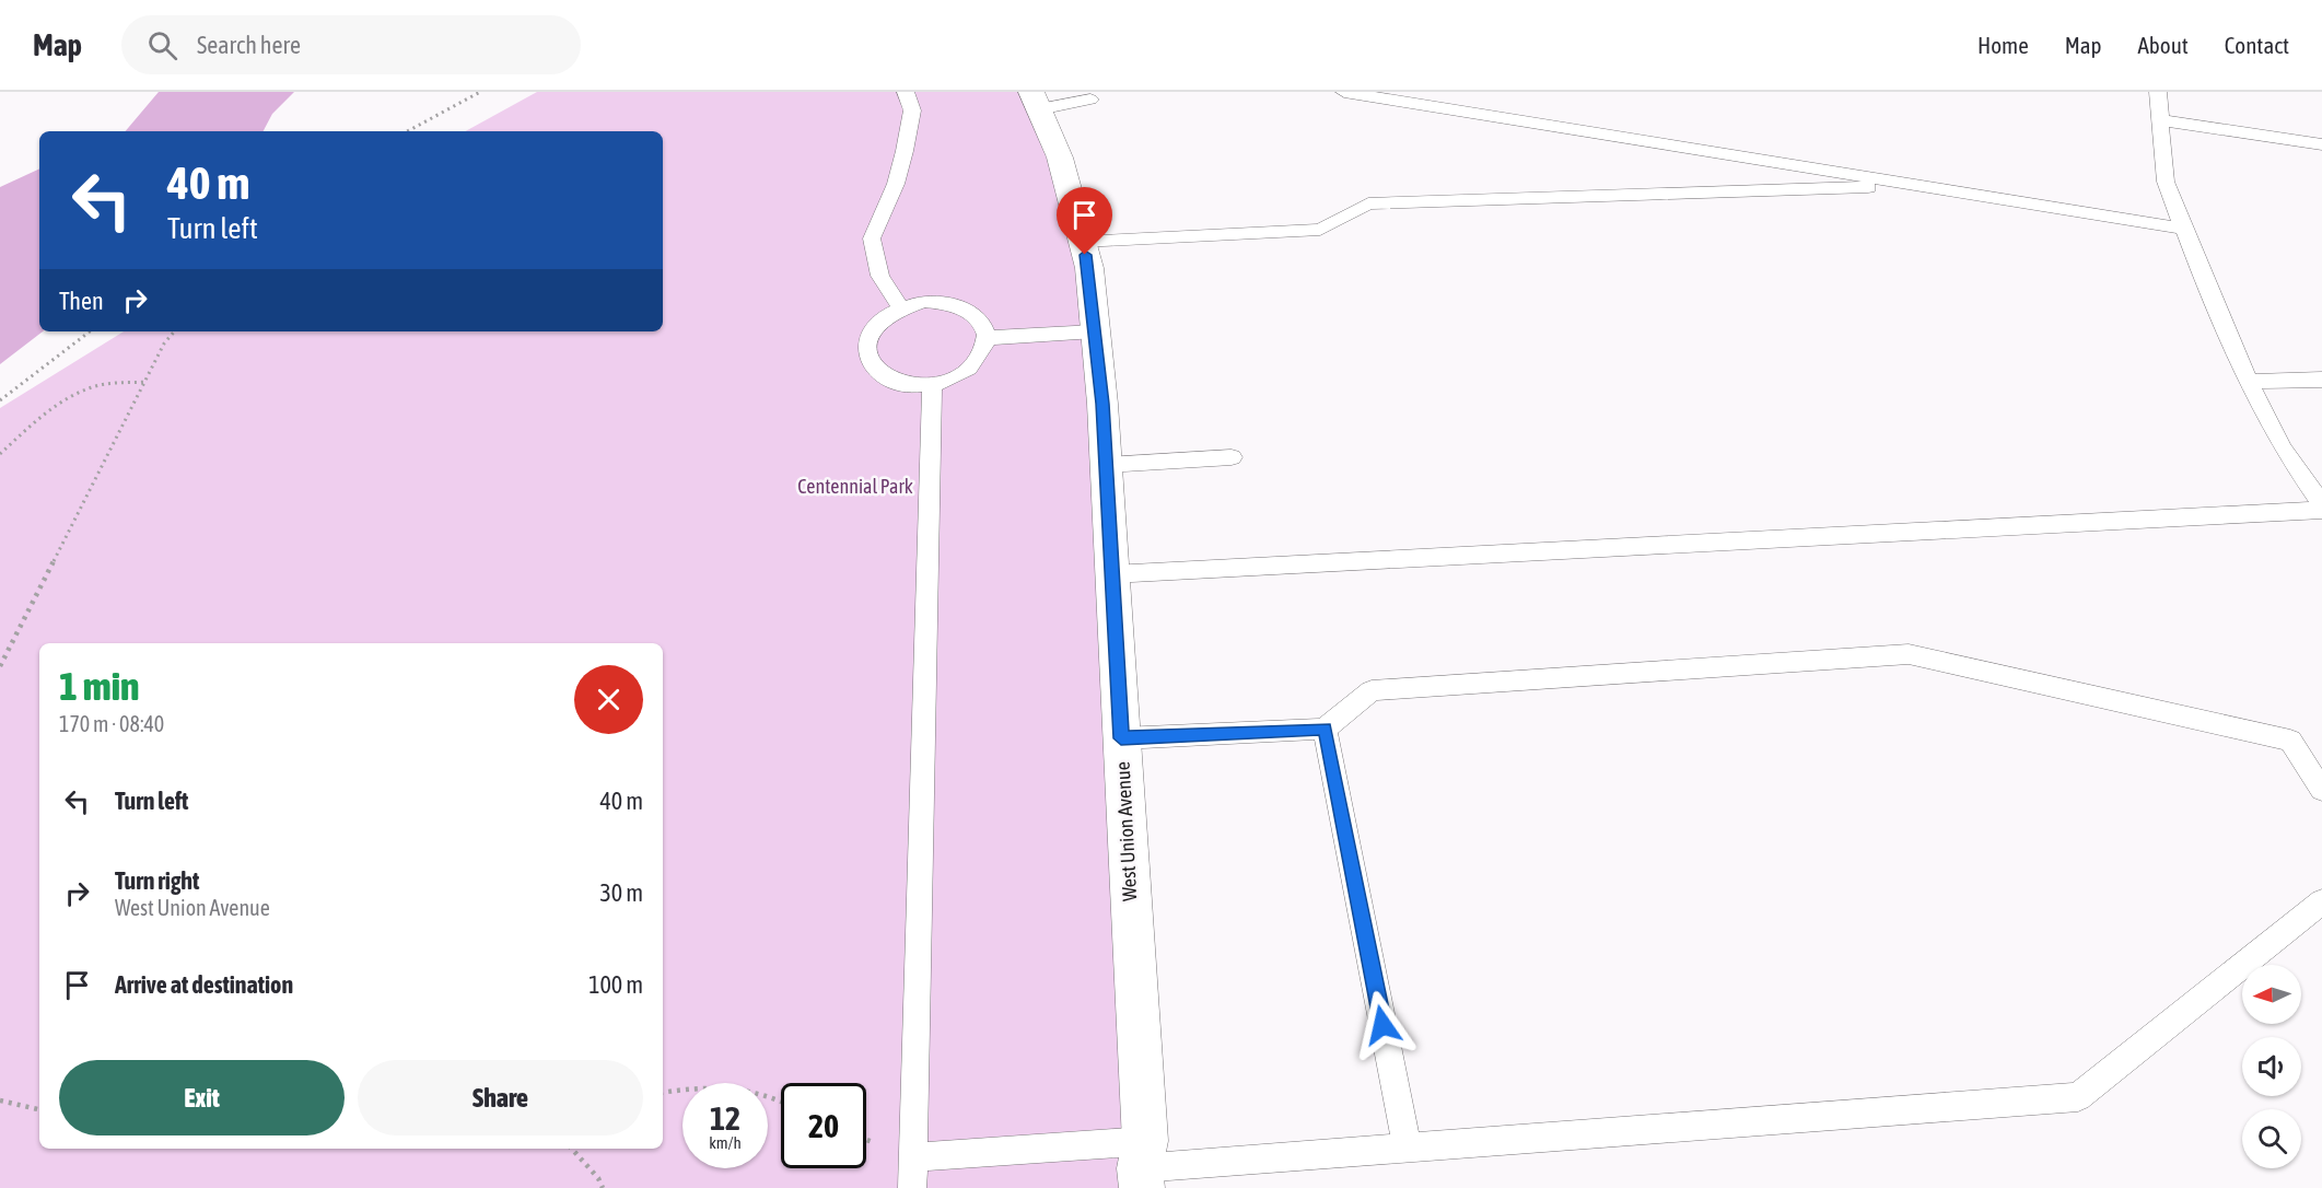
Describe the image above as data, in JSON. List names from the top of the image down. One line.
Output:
{"streets":{"street":["West Union Avenue"]},"parks":["Centennial Park"],"north":"left","page":{"header":"Map","search":"Search here","nav":["Home","Map","About","Contact"],"turn":["40 m","Turn left"],"then":"Then","heading":["1 min","170 m · 08:40"],"list":[{"name":"Turn left","value":"40 m"},{"name":"Turn right","note":"West Union Avenue","value":"30 m"},{"name":"Arrive at destination","value":"100 m"}],"buttons":["Exit","Share"],"speed":"12 km/h","limit":"20"}}
